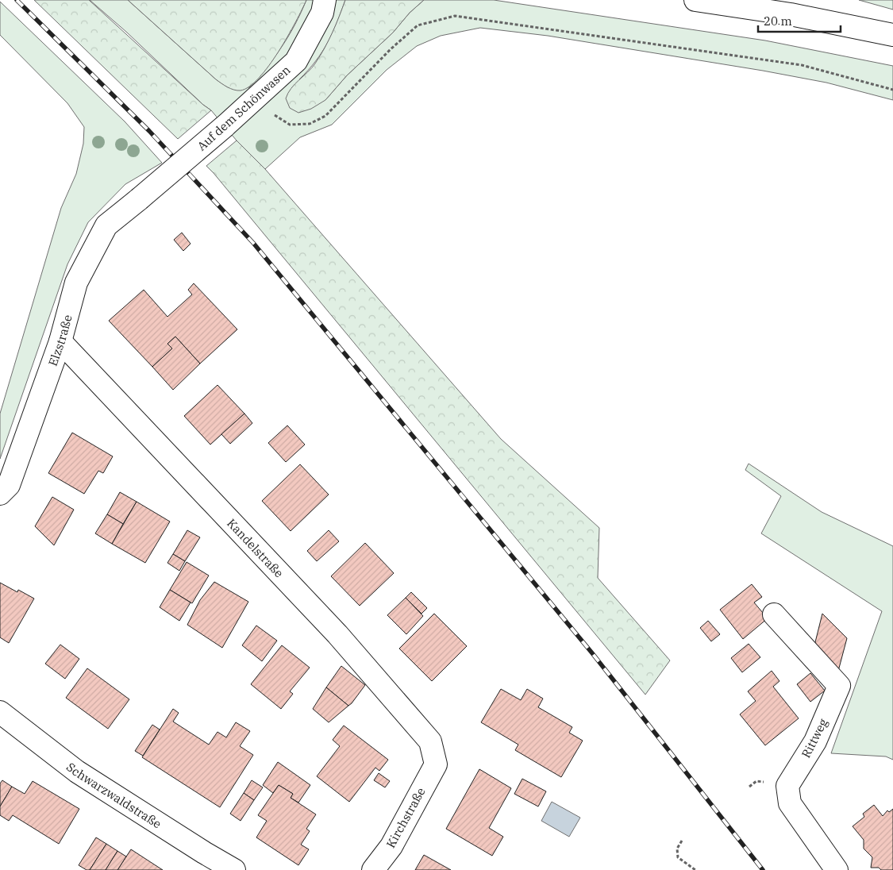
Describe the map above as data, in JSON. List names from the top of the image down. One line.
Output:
{"streets":{"main road":["Auf dem Schönwasen","Elzstraße","Kandelstraße","Rittweg","Schwarzwaldstraße","Kirchstraße"]},"crossings":[["Auf dem Schönwasen","Elzstraße"],["Elzstraße","Kandelstraße"],["Kandelstraße","Kirchstraße"]],"scale_bar":"20 m"}
